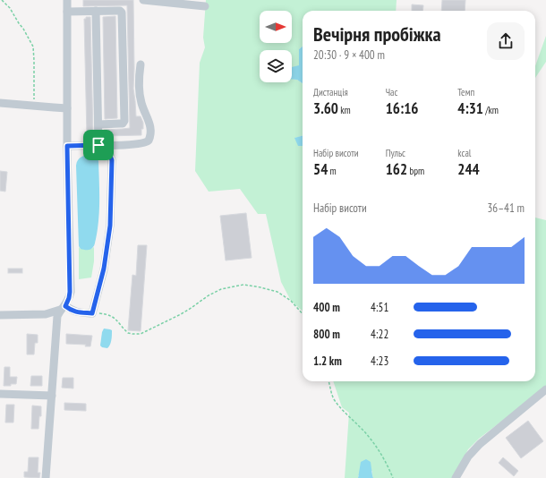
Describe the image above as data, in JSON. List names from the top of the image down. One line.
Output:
{"north":"right","page":{"heading":["Вечірня пробіжка","20:30 · 9 × 400 m"],"stats":[["Дистанція","3.60 km"],["Час","16:16"],["Темп","4:31 /km"],["Набір висоти","54 m"],["Пульс","162 bpm"],["kcal","244"]],"chart":["Набір висоти","36–41 m"],"list":[{"name":"400 m","note":"4:51"},{"name":"800 m","note":"4:22"},{"name":"1.2 km","note":"4:23"}]}}
